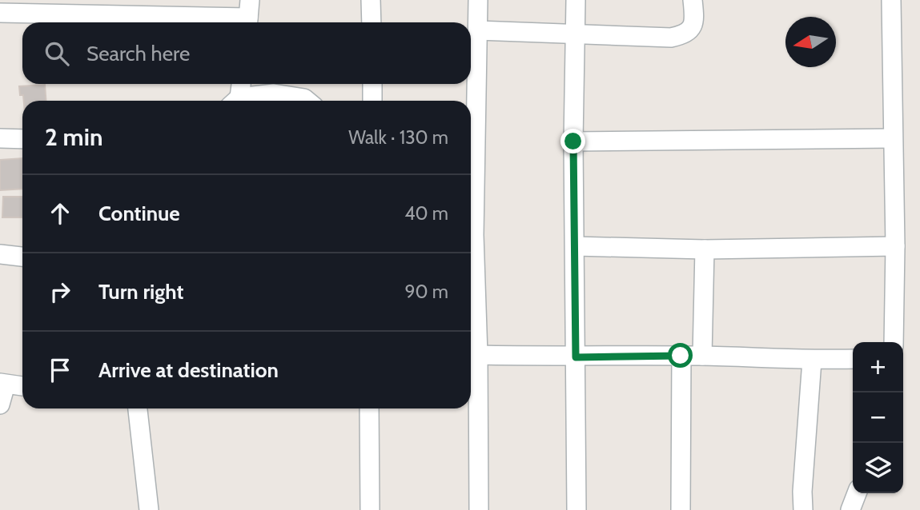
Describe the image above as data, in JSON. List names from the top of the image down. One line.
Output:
{"north":"left","page":{"search":"Search here","heading":["2 min","Walk · 130 m"],"list":[["Continue","40 m"],["Turn right","90 m"],"Arrive at destination"],"map_buttons":["+","−"]}}
